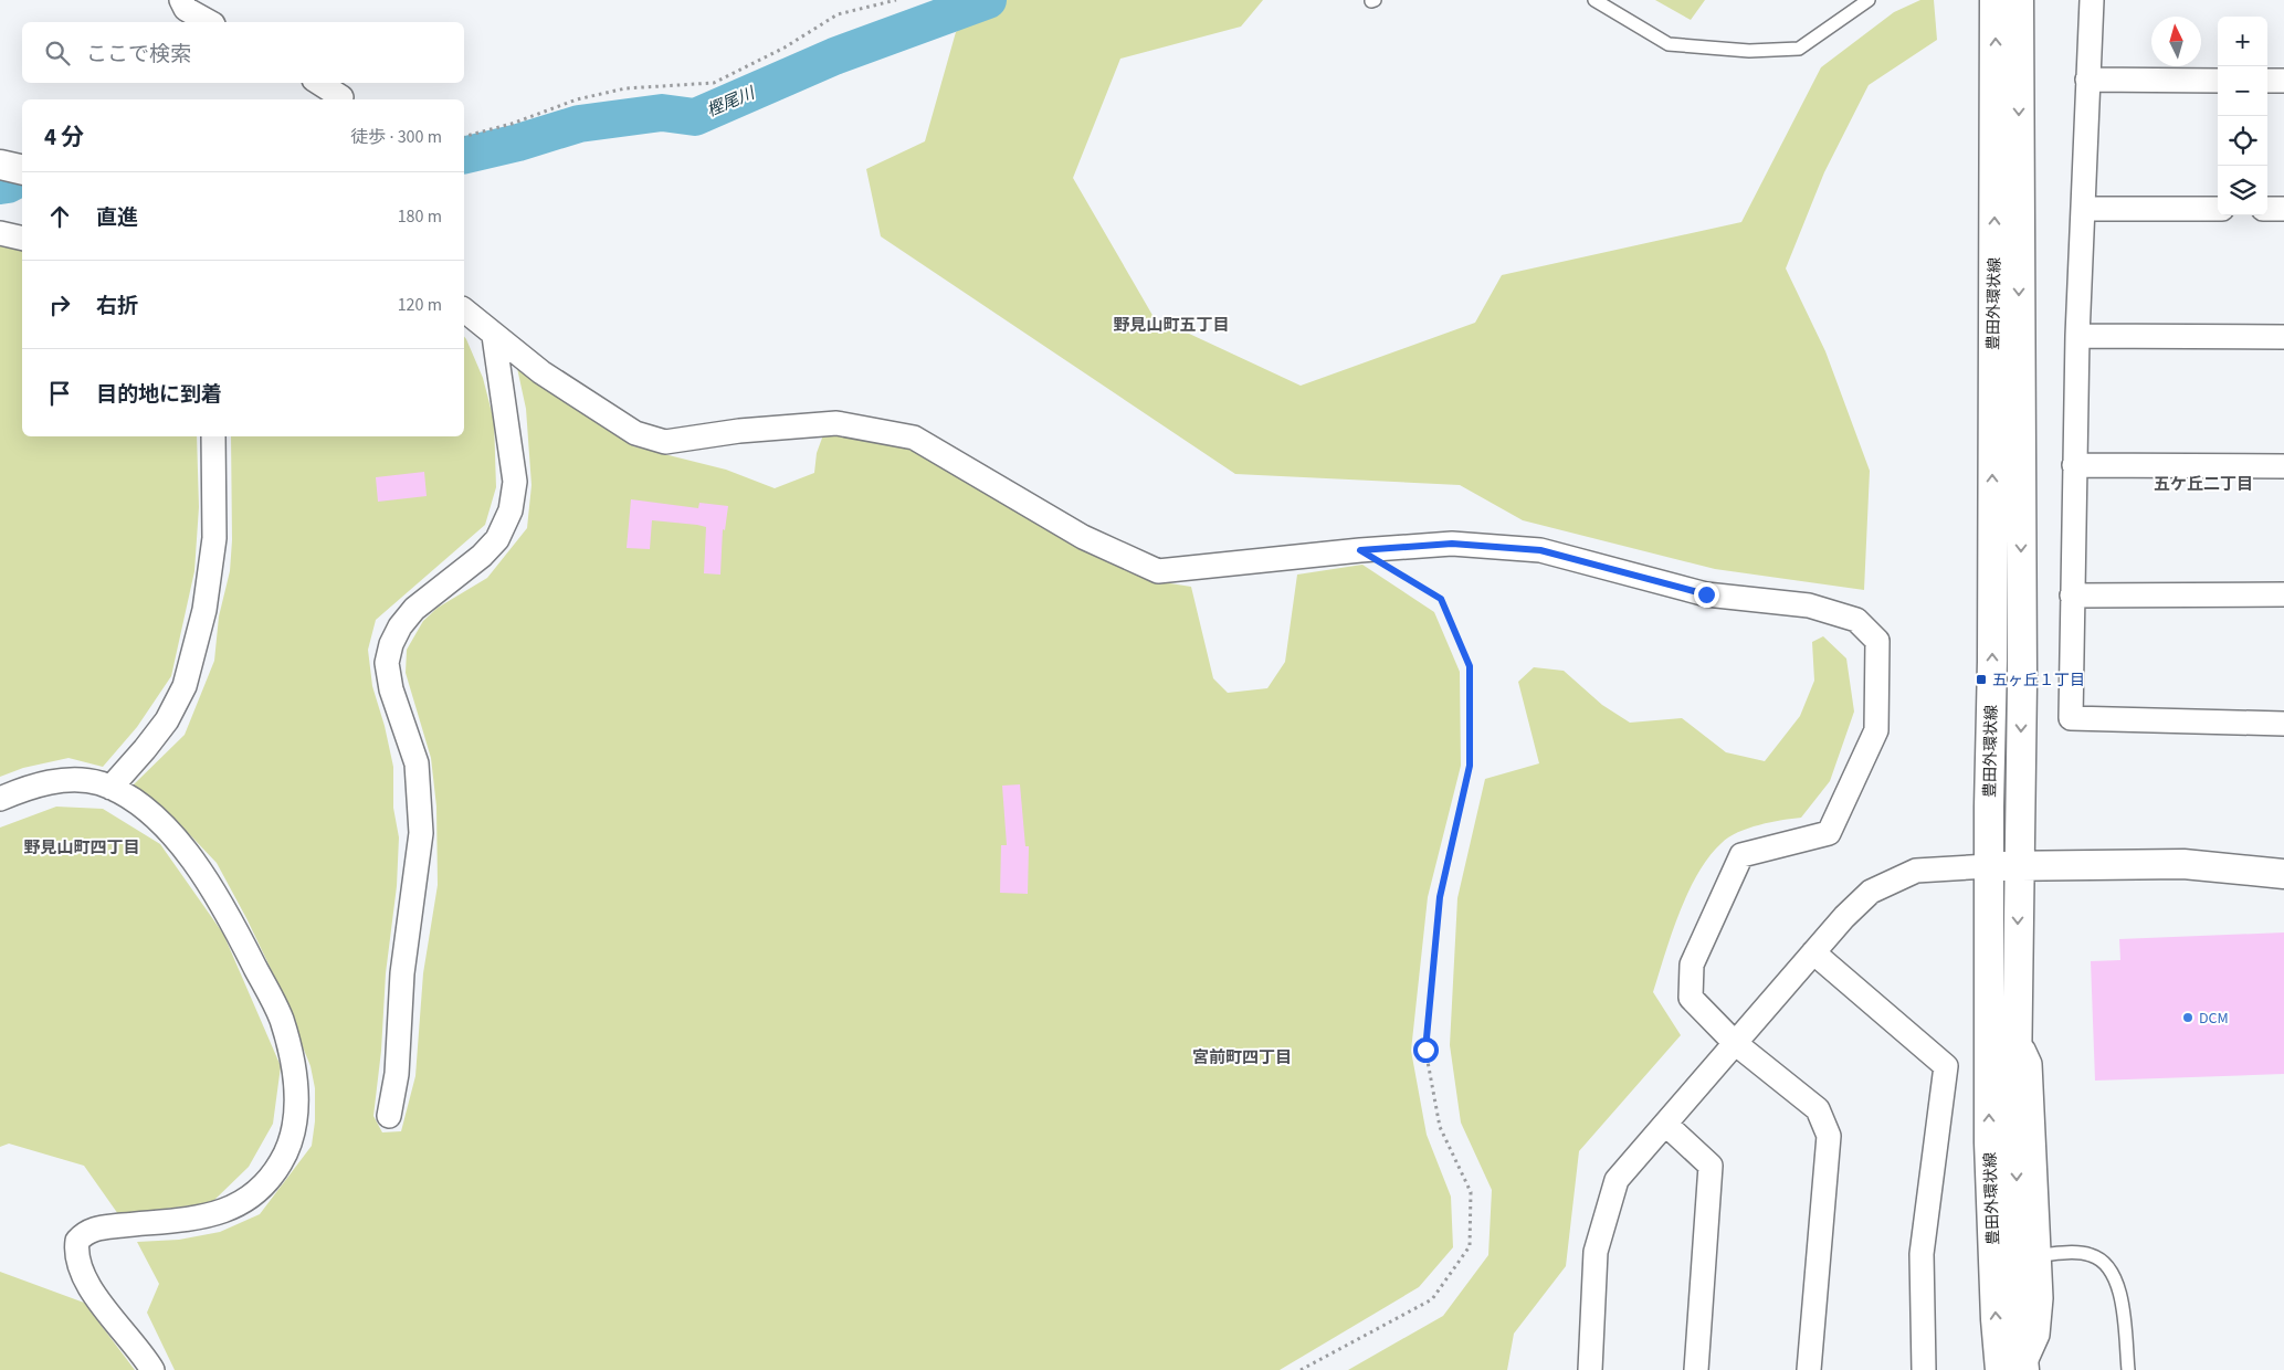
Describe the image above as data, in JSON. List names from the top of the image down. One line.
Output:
{"streets":{"street":["豊田外環状線"]},"districts":["野見山町五丁目","五ケ丘二丁目","野見山町四丁目","宮前町四丁目"],"water":["樫尾川"],"places":{"transit":["五ヶ丘１丁目"],"other":["DCM"]},"north":"top","page":{"map_buttons":["+","−"],"search":"ここで検索","heading":["4 分","徒歩 · 300 m"],"list":[["直進","180 m"],["右折","120 m"],"目的地に到着"]}}
